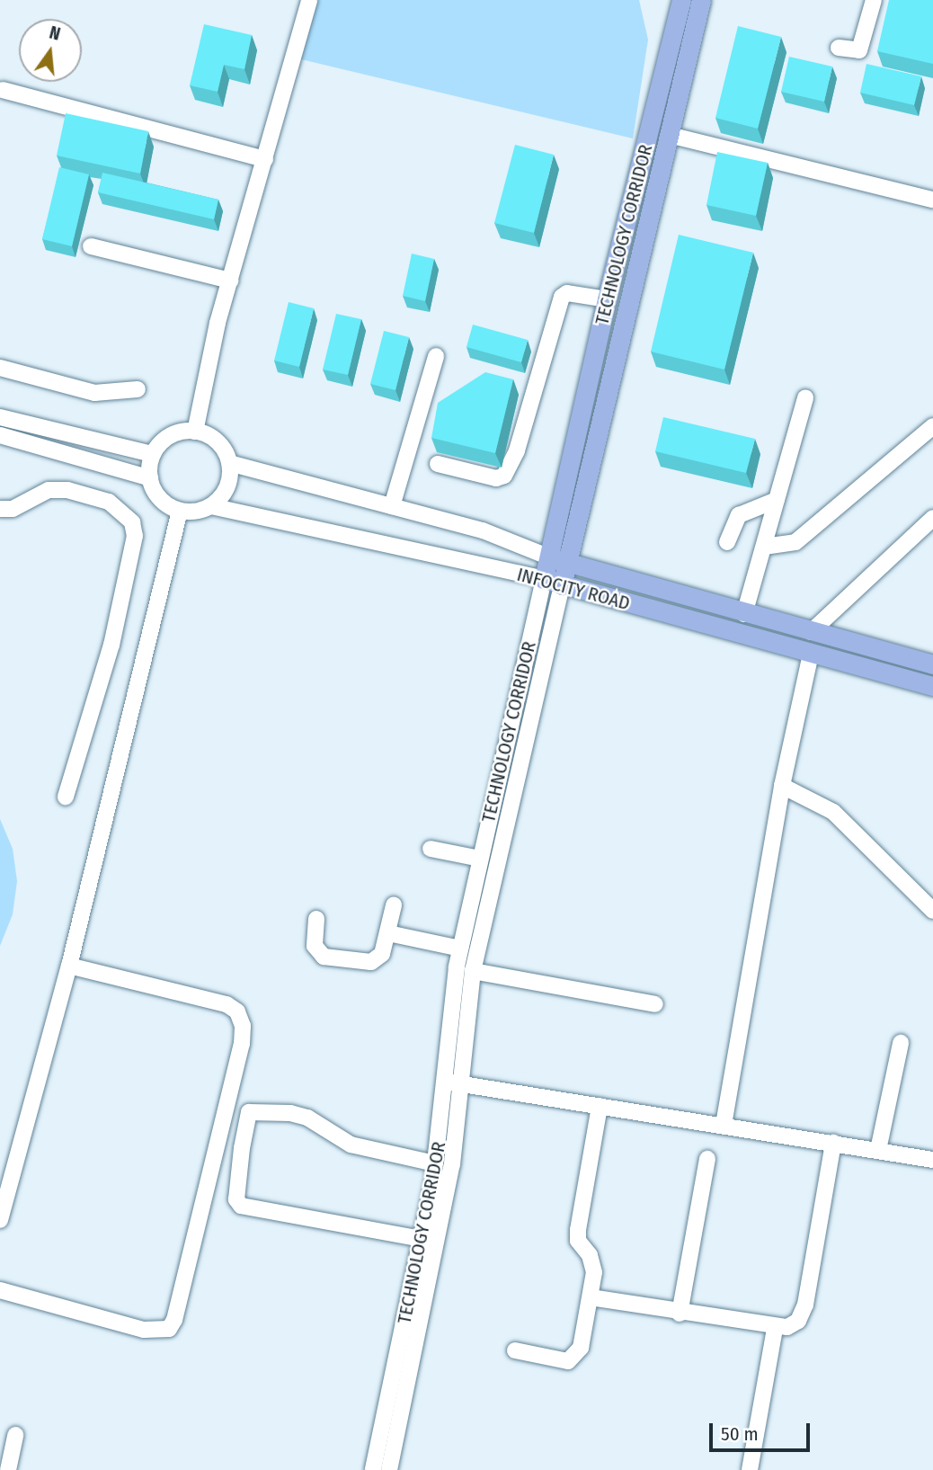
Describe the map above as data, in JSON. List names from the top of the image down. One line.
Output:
{"streets":{"main road":["TECHNOLOGY CORRIDOR","INFOCITY ROAD"]},"crossings":[["TECHNOLOGY CORRIDOR","INFOCITY ROAD"]],"scale_bar":"50 m","north":"top"}
